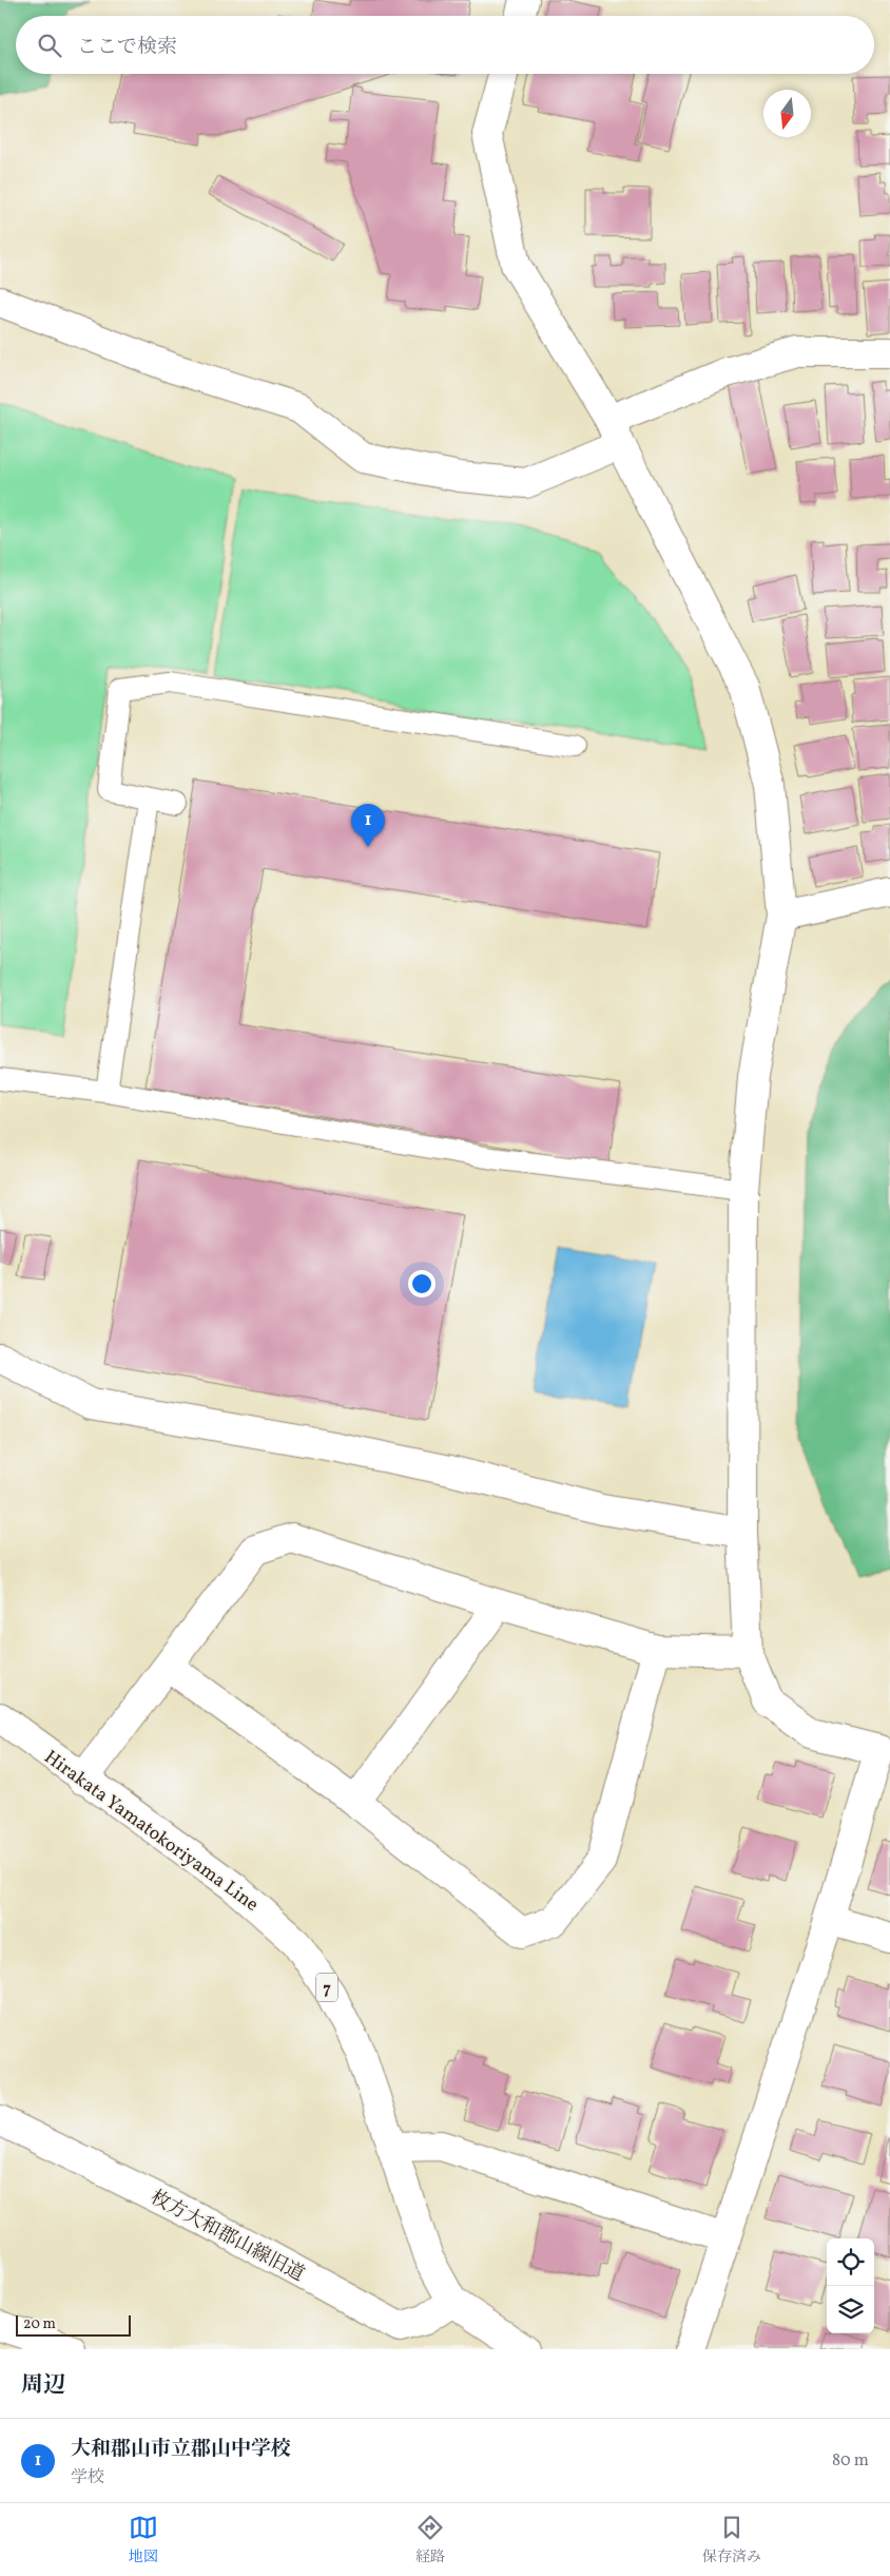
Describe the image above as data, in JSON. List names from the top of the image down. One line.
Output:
{"streets":{"street":["Hirakata Yamatokoriyama Line","7","枚方大和郡山線旧道"]},"crossings":[["Hirakata Yamatokoriyama Line","枚方大和郡山線旧道"]],"scale_bar":"20 m","north":"bottom","page":{"search":"ここで検索","pins":"1","scale":"20 m","heading":"周辺","list":[{"mark":"1","name":"大和郡山市立郡山中学校","note":"学校","value":"80 m"}],"nav":["地図","経路","保存済み"]}}
